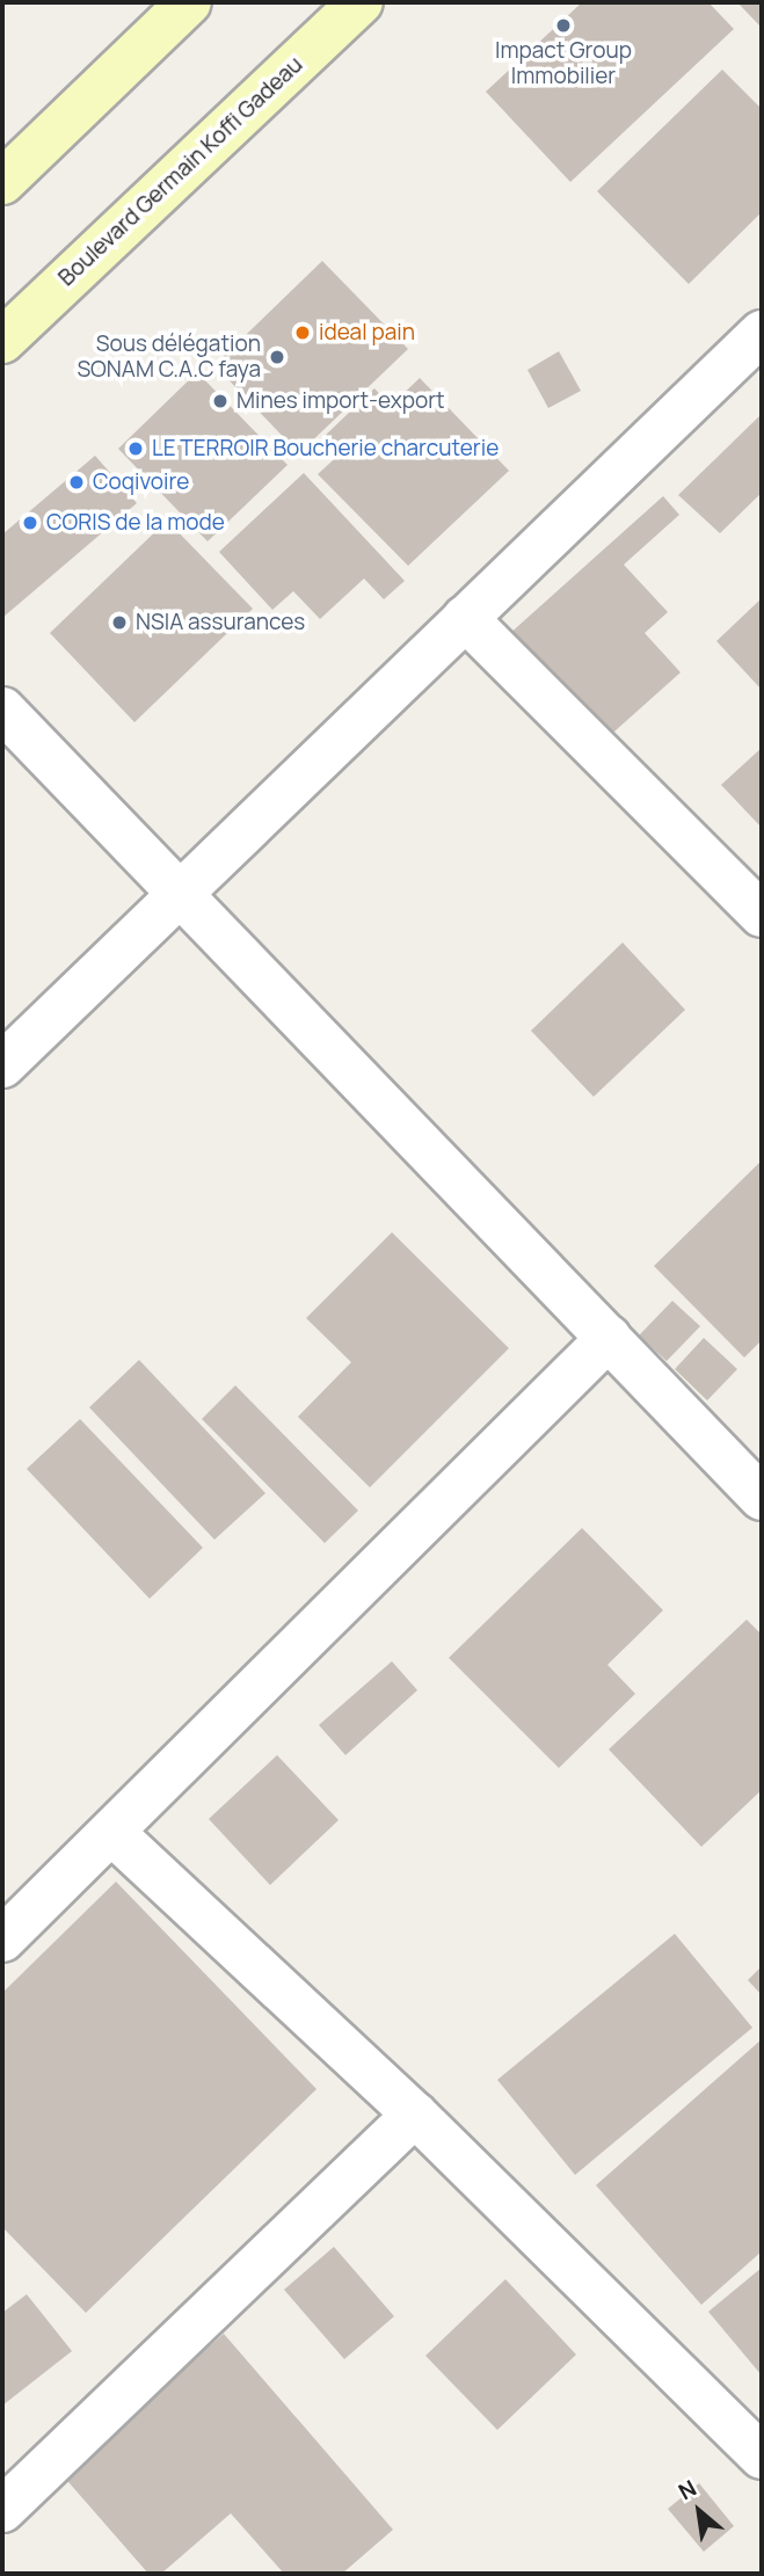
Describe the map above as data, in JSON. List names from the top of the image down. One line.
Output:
{"streets":{"main road":["Boulevard Germain Koffi Gadeau"]},"places":["Impact Group Immobilier","ideal pain","Sous délégation SONAM C.A.C faya","Mines import-export","LE TERROIR Boucherie charcuterie","Coqivoire","CORIS de la mode","NSIA assurances"],"north":"top left"}
